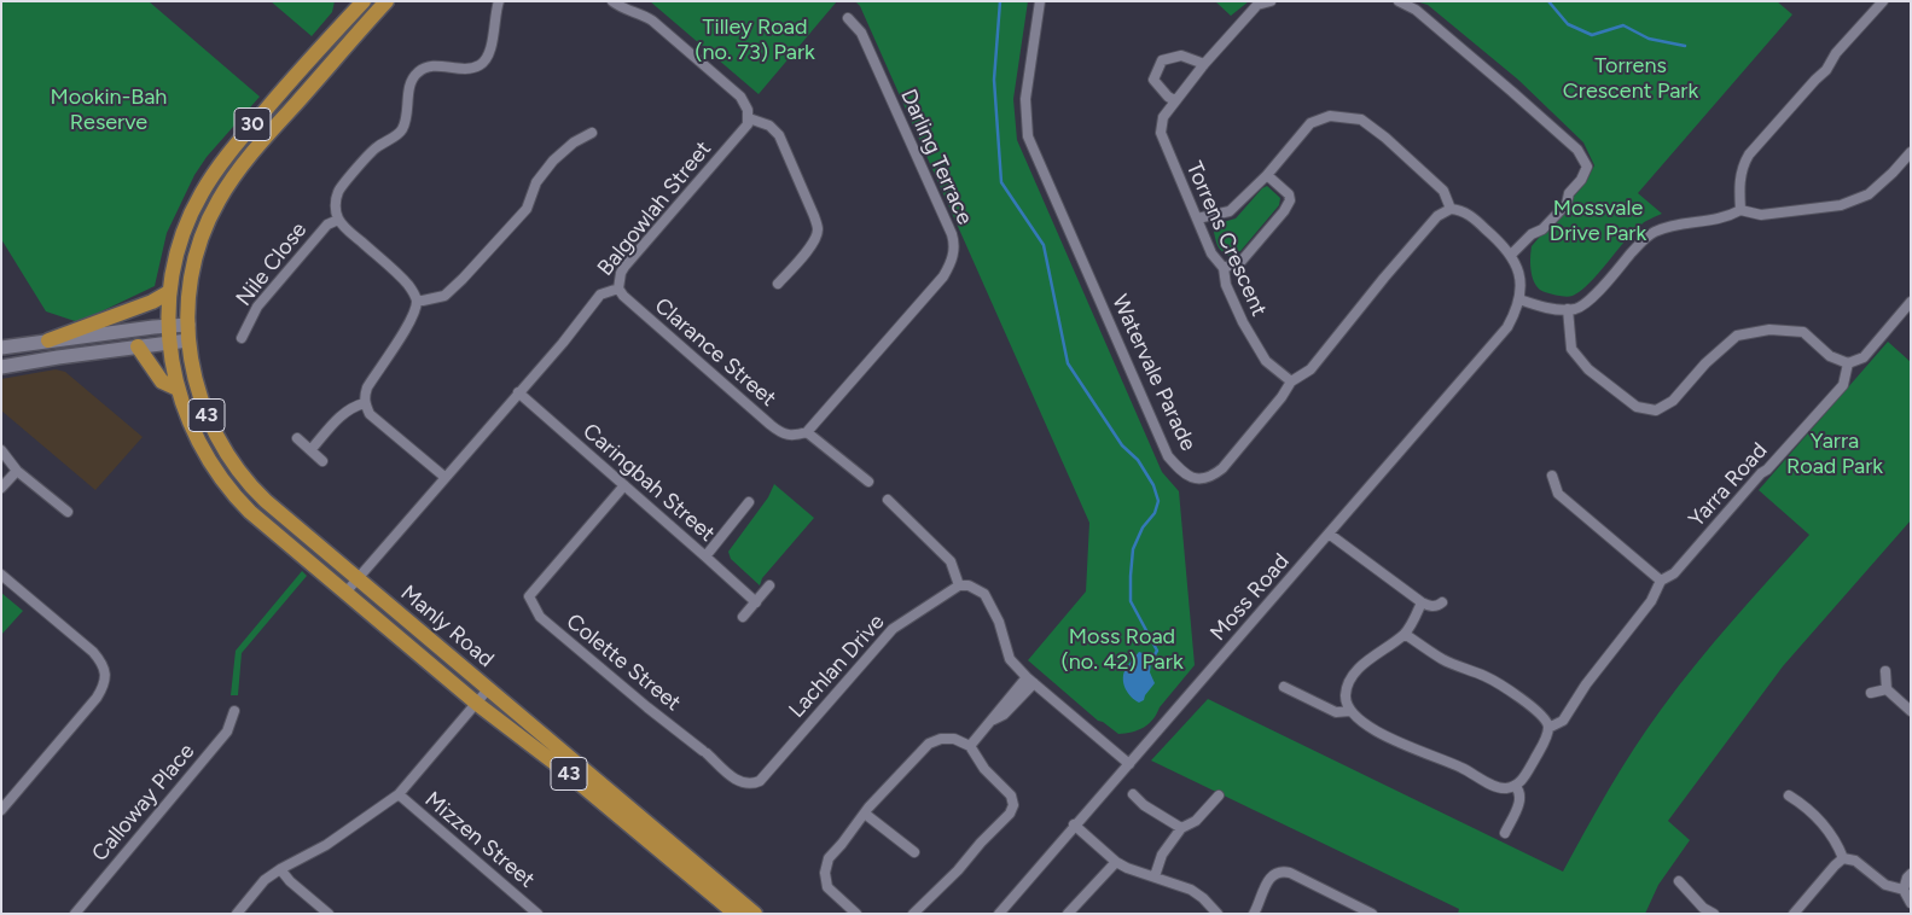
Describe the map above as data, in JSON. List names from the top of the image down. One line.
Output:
{"streets":{"main road":["30","43","Manly Road"],"street":["Darling Terrace","Balgowlah Street","Torrens Crescent","Nile Close","Clarance Street","Watervale Parade","Caringbah Street","Yarra Road","Moss Road","Colette Street","Lachlan Drive","Calloway Place","Mizzen Street"]},"crossings":[["30","Manly Road"],["Darling Terrace","Clarance Street"],["Balgowlah Street","Clarance Street"],["Balgowlah Street","Caringbah Street"],["Balgowlah Street","Manly Road"],["Torrens Crescent","Watervale Parade"],["Caringbah Street","Colette Street"],["Colette Street","Lachlan Drive"]],"parks":["Tilley Road (no. 73) Park","Torrens Crescent Park","Mookin-Bah Reserve","Mossvale Drive Park","Yarra Road Park","Moss Road (no. 42) Park"]}
